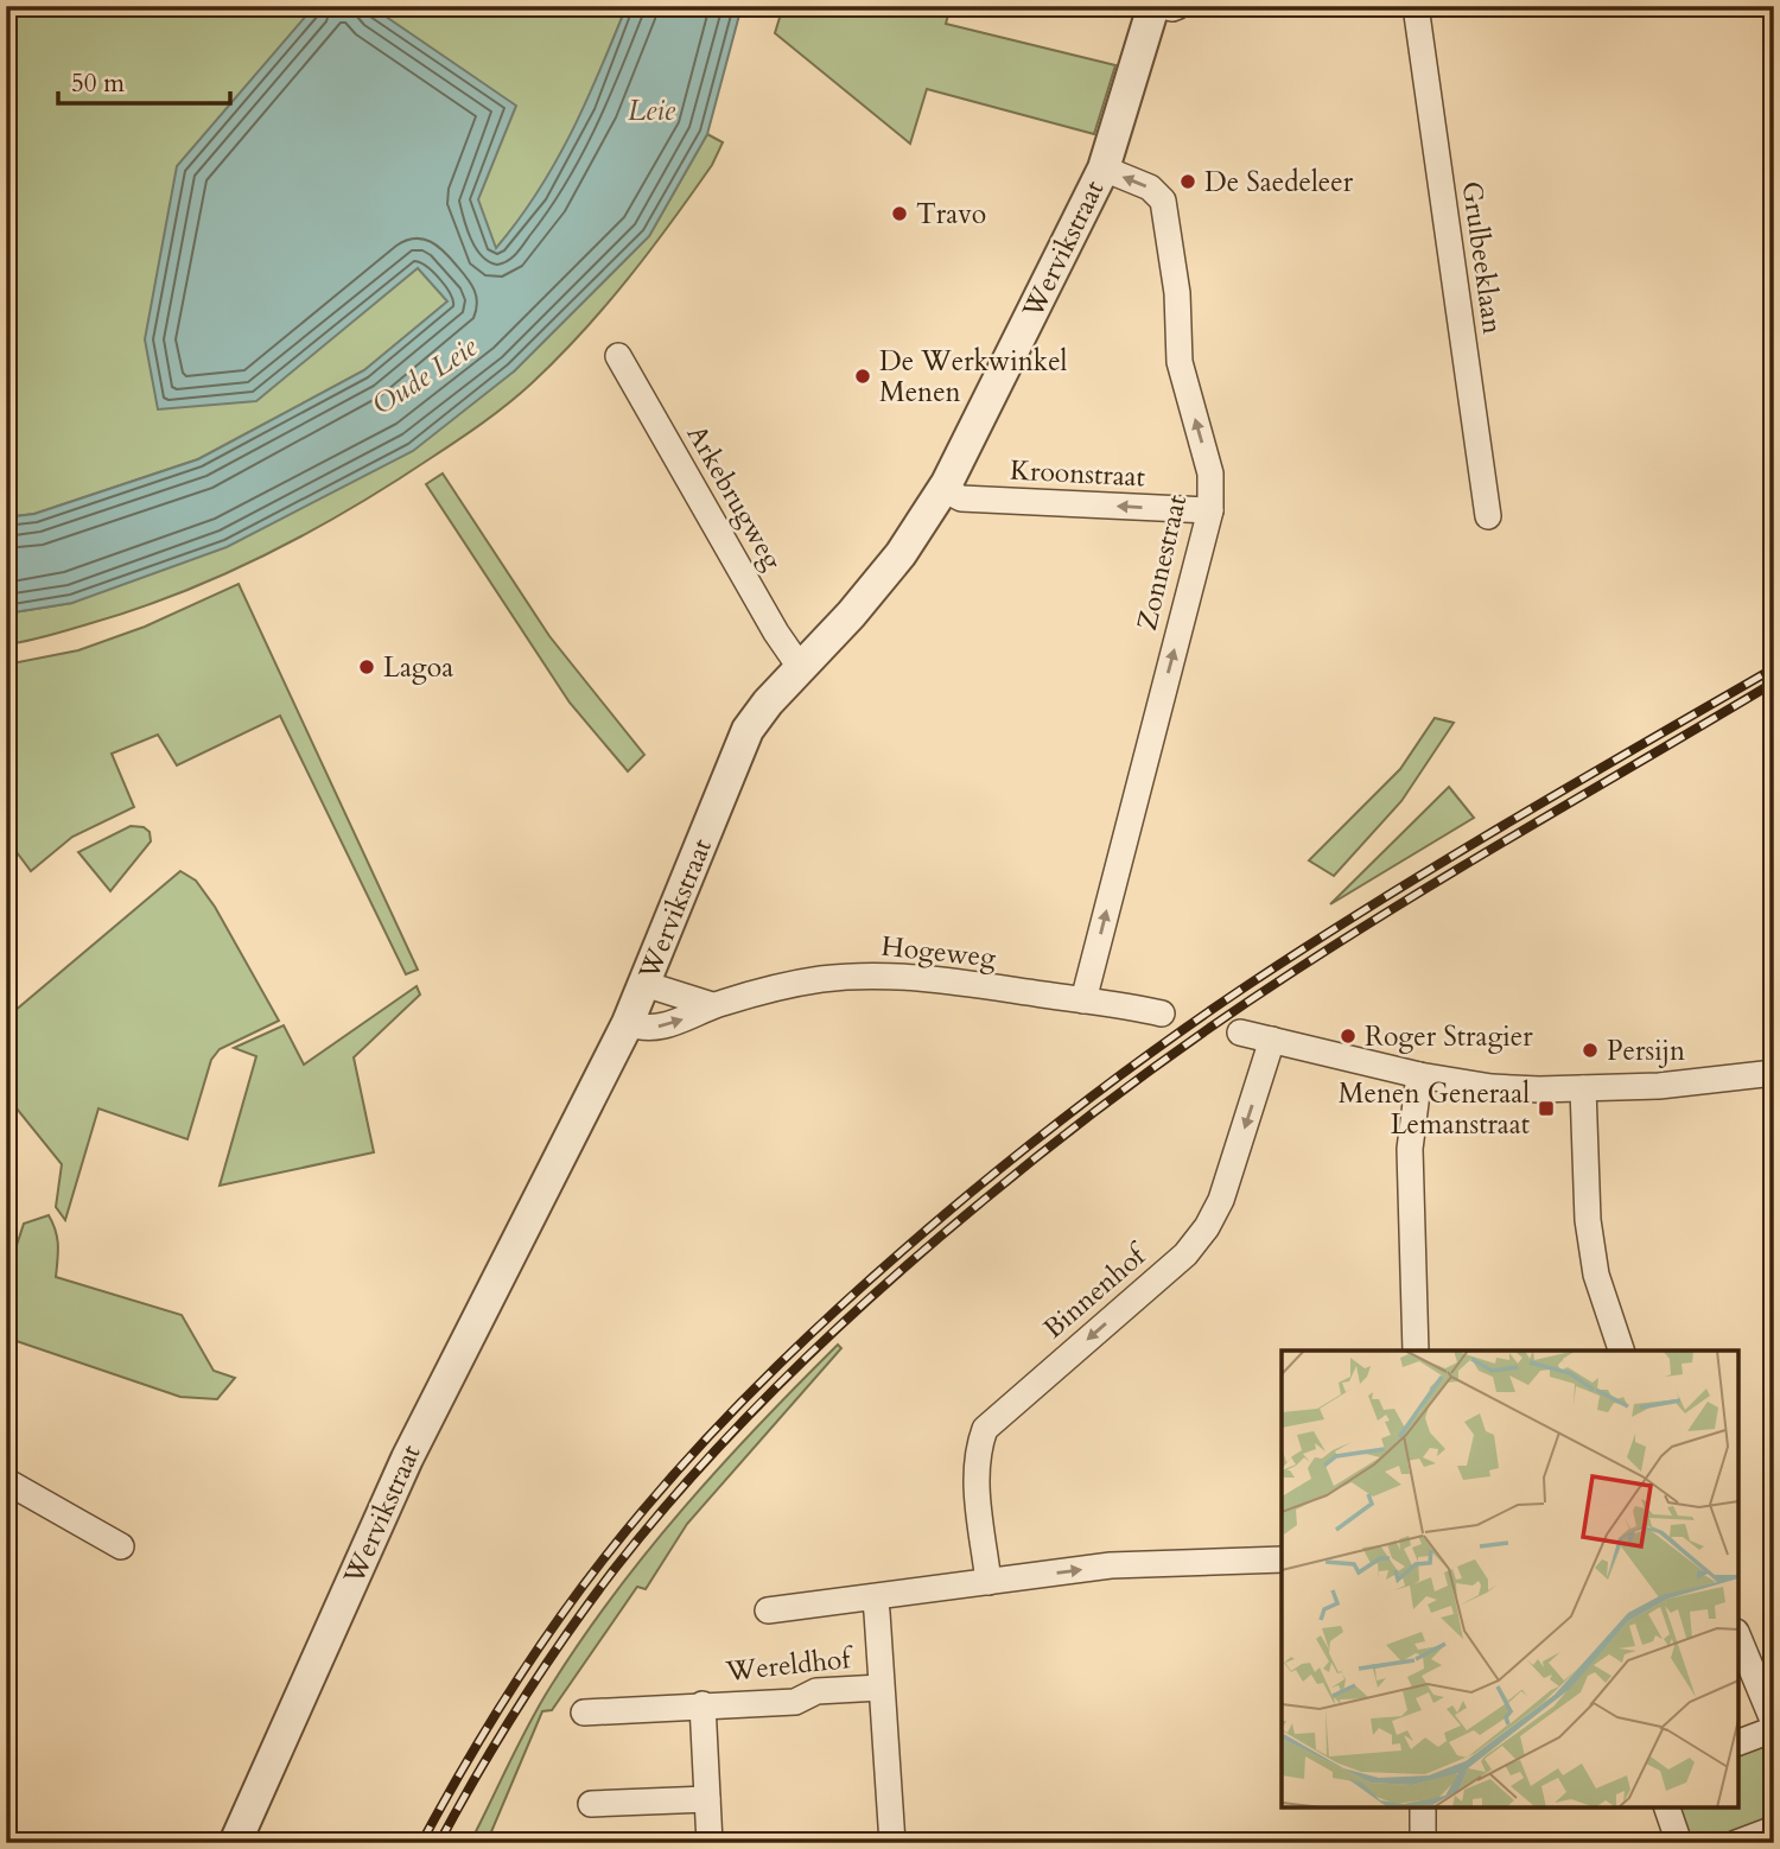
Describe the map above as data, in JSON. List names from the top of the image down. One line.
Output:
{"streets":{"street":["Wervikstraat","Grulbeeklaan","Kroonstraat","Arkebrugweg","Zonnestraat","Hogeweg","Binnenhof","Wereldhof"]},"crossings":[["Wervikstraat","Kroonstraat"],["Wervikstraat","Arkebrugweg"],["Wervikstraat","Zonnestraat"],["Wervikstraat","Hogeweg"],["Kroonstraat","Zonnestraat"],["Zonnestraat","Hogeweg"]],"one_way":["Kroonstraat","Zonnestraat","Binnenhof"],"water":["Leie","Oude Leie"],"places":{"other":["De Saedeleer","Travo","De Werkwinkel Menen","Lagoa","Roger Stragier","Persijn"],"transit":["Menen Generaal Lemanstraat"]},"scale_bar":"50 m"}
